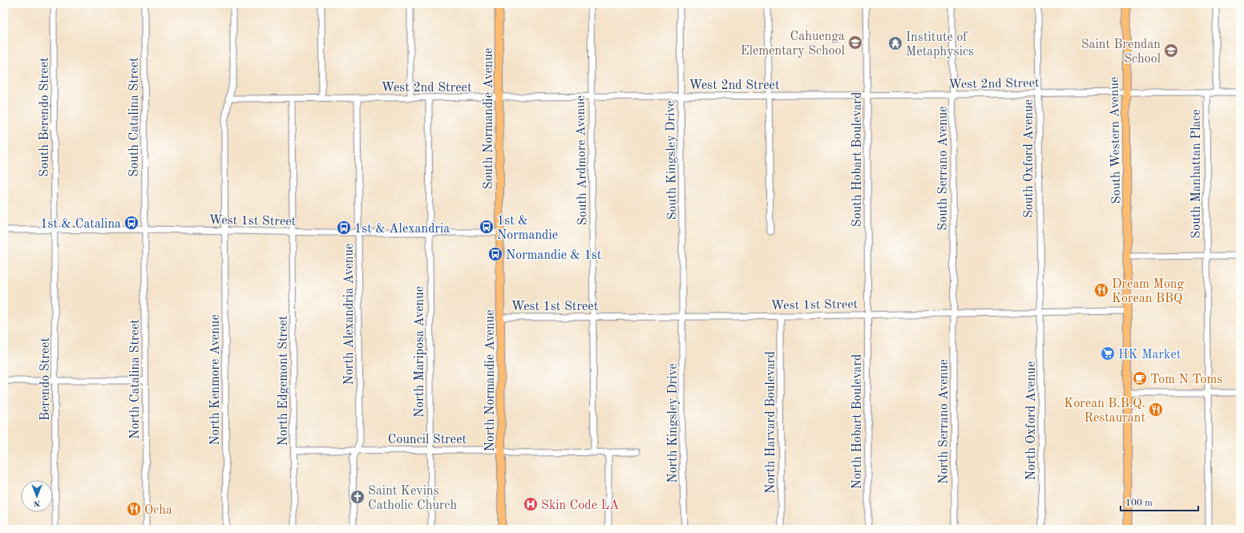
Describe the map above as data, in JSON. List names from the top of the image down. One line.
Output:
{"streets":{"main road":["South Normandie Avenue","South Western Avenue","North Normandie Avenue"],"street":["West 2nd Street","South Berendo Street","South Catalina Street","South Oxford Avenue","South Hobart Boulevard","South Ardmore Avenue","South Kingsley Drive","South Serrano Avenue","South Manhattan Place","West 1st Street","North Alexandria Avenue","North Mariposa Avenue","Berendo Street","North Catalina Street","North Kenmore Avenue","North Edgemont Street","North Oxford Avenue","North Hobart Boulevard","North Serrano Avenue","North Harvard Boulevard","North Kingsley Drive","Council Street"]},"crossings":[["West 2nd Street","South Normandie Avenue"],["West 2nd Street","South Western Avenue"],["West 2nd Street","South Oxford Avenue"],["West 2nd Street","South Hobart Boulevard"],["West 2nd Street","South Ardmore Avenue"],["West 2nd Street","South Kingsley Drive"],["West 2nd Street","South Serrano Avenue"],["West 2nd Street","South Manhattan Place"],["West 2nd Street","North Alexandria Avenue"],["West 2nd Street","North Mariposa Avenue"],["West 2nd Street","North Kenmore Avenue"],["West 2nd Street","North Edgemont Street"],["South Berendo Street","West 1st Street"],["South Berendo Street","Berendo Street"],["South Catalina Street","West 1st Street"],["South Catalina Street","North Catalina Street"],["South Normandie Avenue","West 1st Street"],["South Normandie Avenue","North Normandie Avenue"],["South Western Avenue","West 1st Street"],["South Oxford Avenue","West 1st Street"],["South Oxford Avenue","North Oxford Avenue"],["South Hobart Boulevard","West 1st Street"],["South Hobart Boulevard","North Hobart Boulevard"],["South Ardmore Avenue","West 1st Street"],["South Ardmore Avenue","Council Street"],["South Kingsley Drive","West 1st Street"],["South Kingsley Drive","North Kingsley Drive"],["South Serrano Avenue","West 1st Street"],["South Serrano Avenue","North Serrano Avenue"],["West 1st Street","North Alexandria Avenue"],["West 1st Street","North Mariposa Avenue"],["West 1st Street","Berendo Street"],["West 1st Street","North Catalina Street"],["West 1st Street","North Kenmore Avenue"],["West 1st Street","North Edgemont Street"],["West 1st Street","North Normandie Avenue"],["West 1st Street","North Oxford Avenue"],["West 1st Street","North Hobart Boulevard"],["West 1st Street","North Serrano Avenue"],["West 1st Street","North Harvard Boulevard"],["West 1st Street","North Kingsley Drive"],["North Alexandria Avenue","Council Street"],["North Mariposa Avenue","Council Street"],["North Edgemont Street","Council Street"],["North Normandie Avenue","Council Street"]],"places":{"school or university":["Cahuenga Elementary School","Saint Brendan School"],"temple":["Institute of Metaphysics"],"bus stop":["1st & Catalina","1st & Normandie","1st & Alexandria","Normandie & 1st"],"restaurant":["Dream Mong Korean BBQ","Korean B.B.Q. Restaurant","Ocha"],"supermarket":["HK Market"],"cafe":["Tom N Toms"],"church":["Saint Kevins Catholic Church"],"hospital":["Skin Code LA"]},"scale_bar":"100 m","north":"bottom"}
